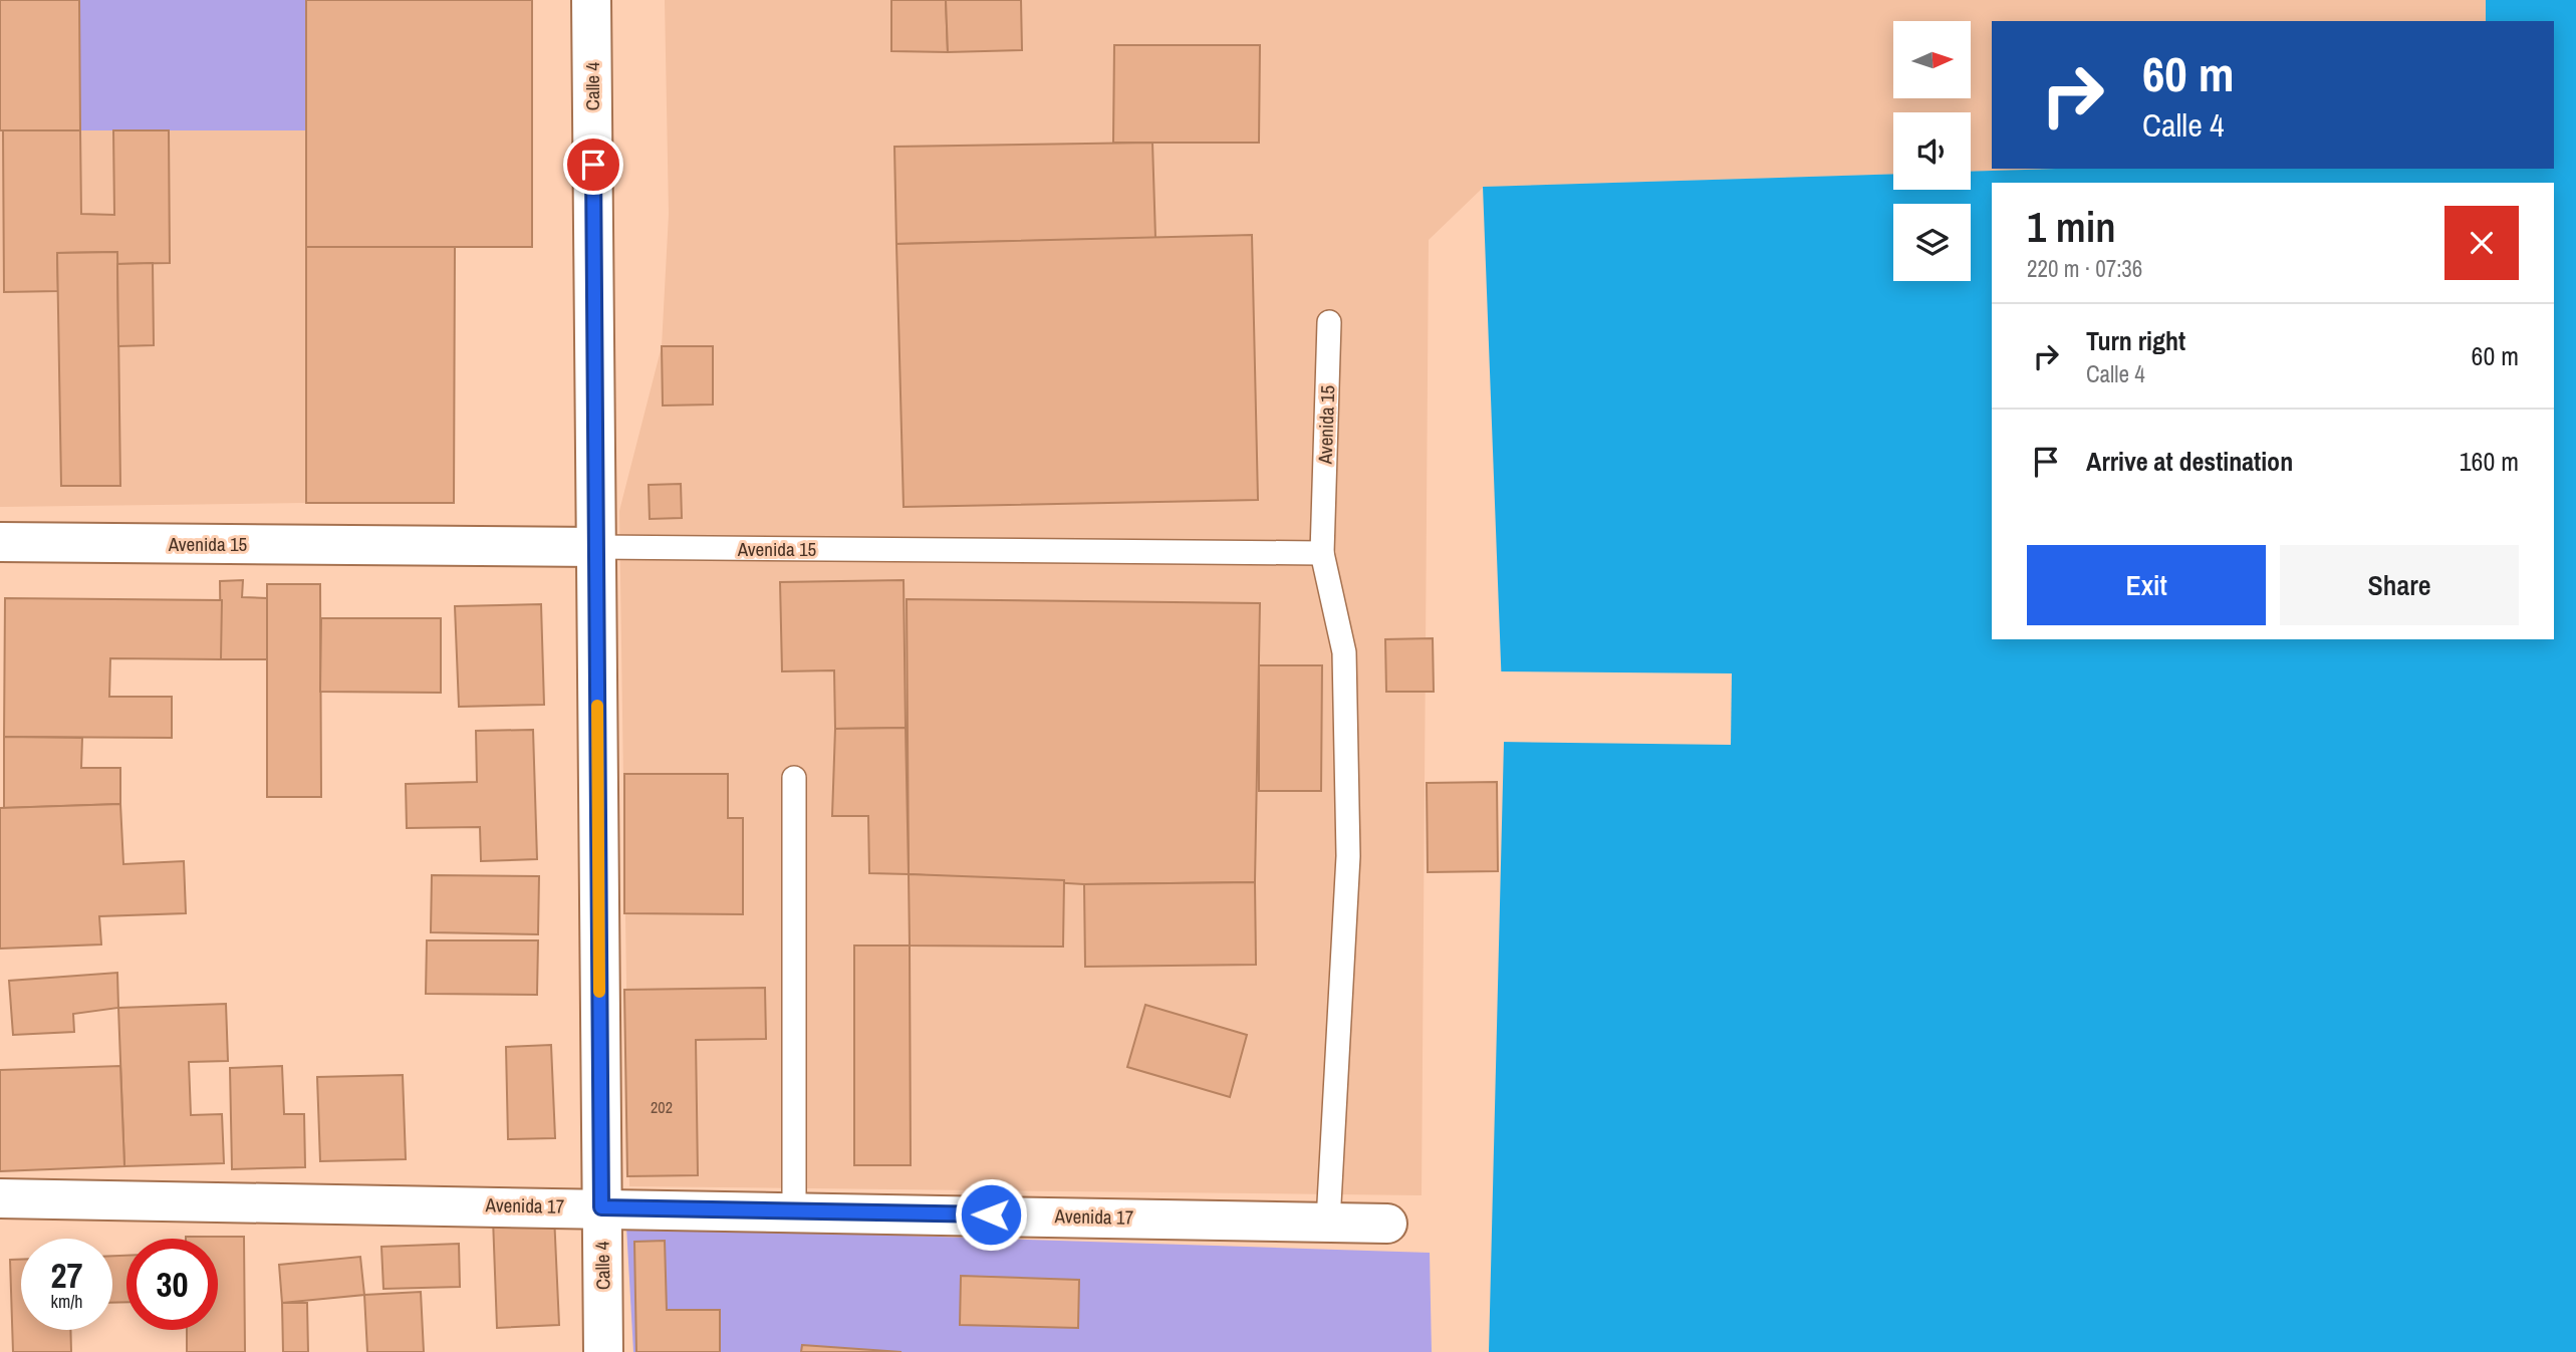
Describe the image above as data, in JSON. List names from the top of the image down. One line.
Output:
{"streets":{"street":["Calle 4","Avenida 15","Avenida 17"]},"crossings":[["Calle 4","Avenida 15"],["Calle 4","Avenida 17"]],"house_numbers":["202"],"north":"right","page":{"turn":["60 m","Calle 4"],"heading":["1 min","220 m · 07:36"],"list":[{"name":"Turn right","note":"Calle 4","value":"60 m"},{"name":"Arrive at destination","value":"160 m"}],"buttons":["Exit","Share"],"speed":"27 km/h","limit":"30"}}
